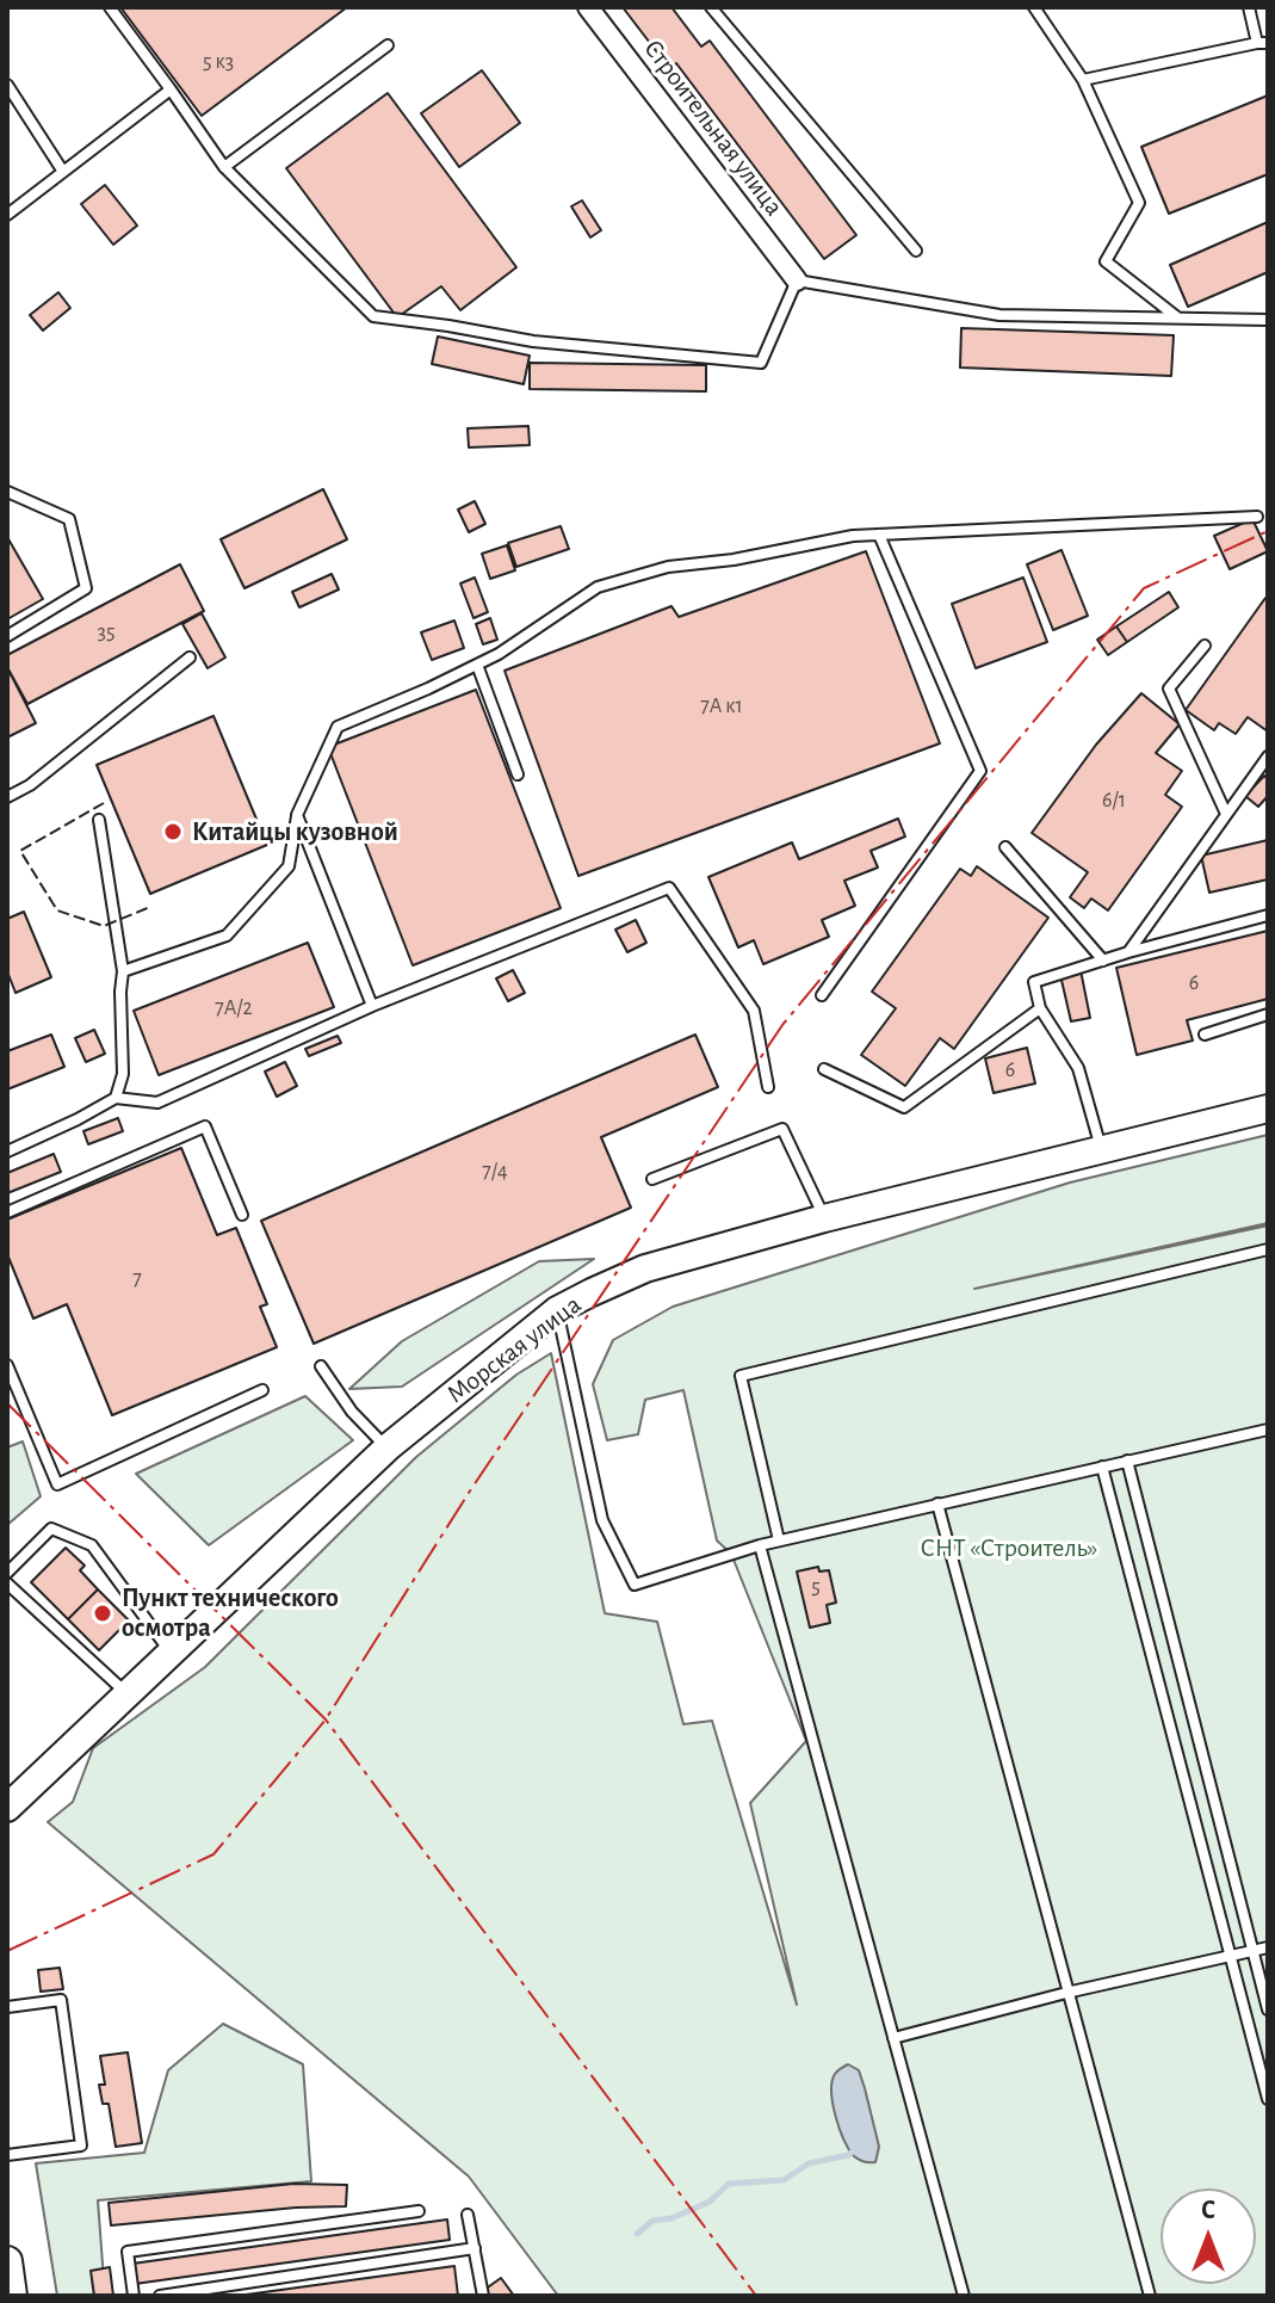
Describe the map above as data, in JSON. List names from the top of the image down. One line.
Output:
{"streets":{"street":["Строительная улица","Морская улица"]},"parks":["СНТ «Строитель»"],"places":["Китайцы кузовной","Пункт технического осмотра"],"house_numbers":["5 к3","35","7А к1","6/1","6","7А/2","6","7/4","7","5"],"north":"top"}
